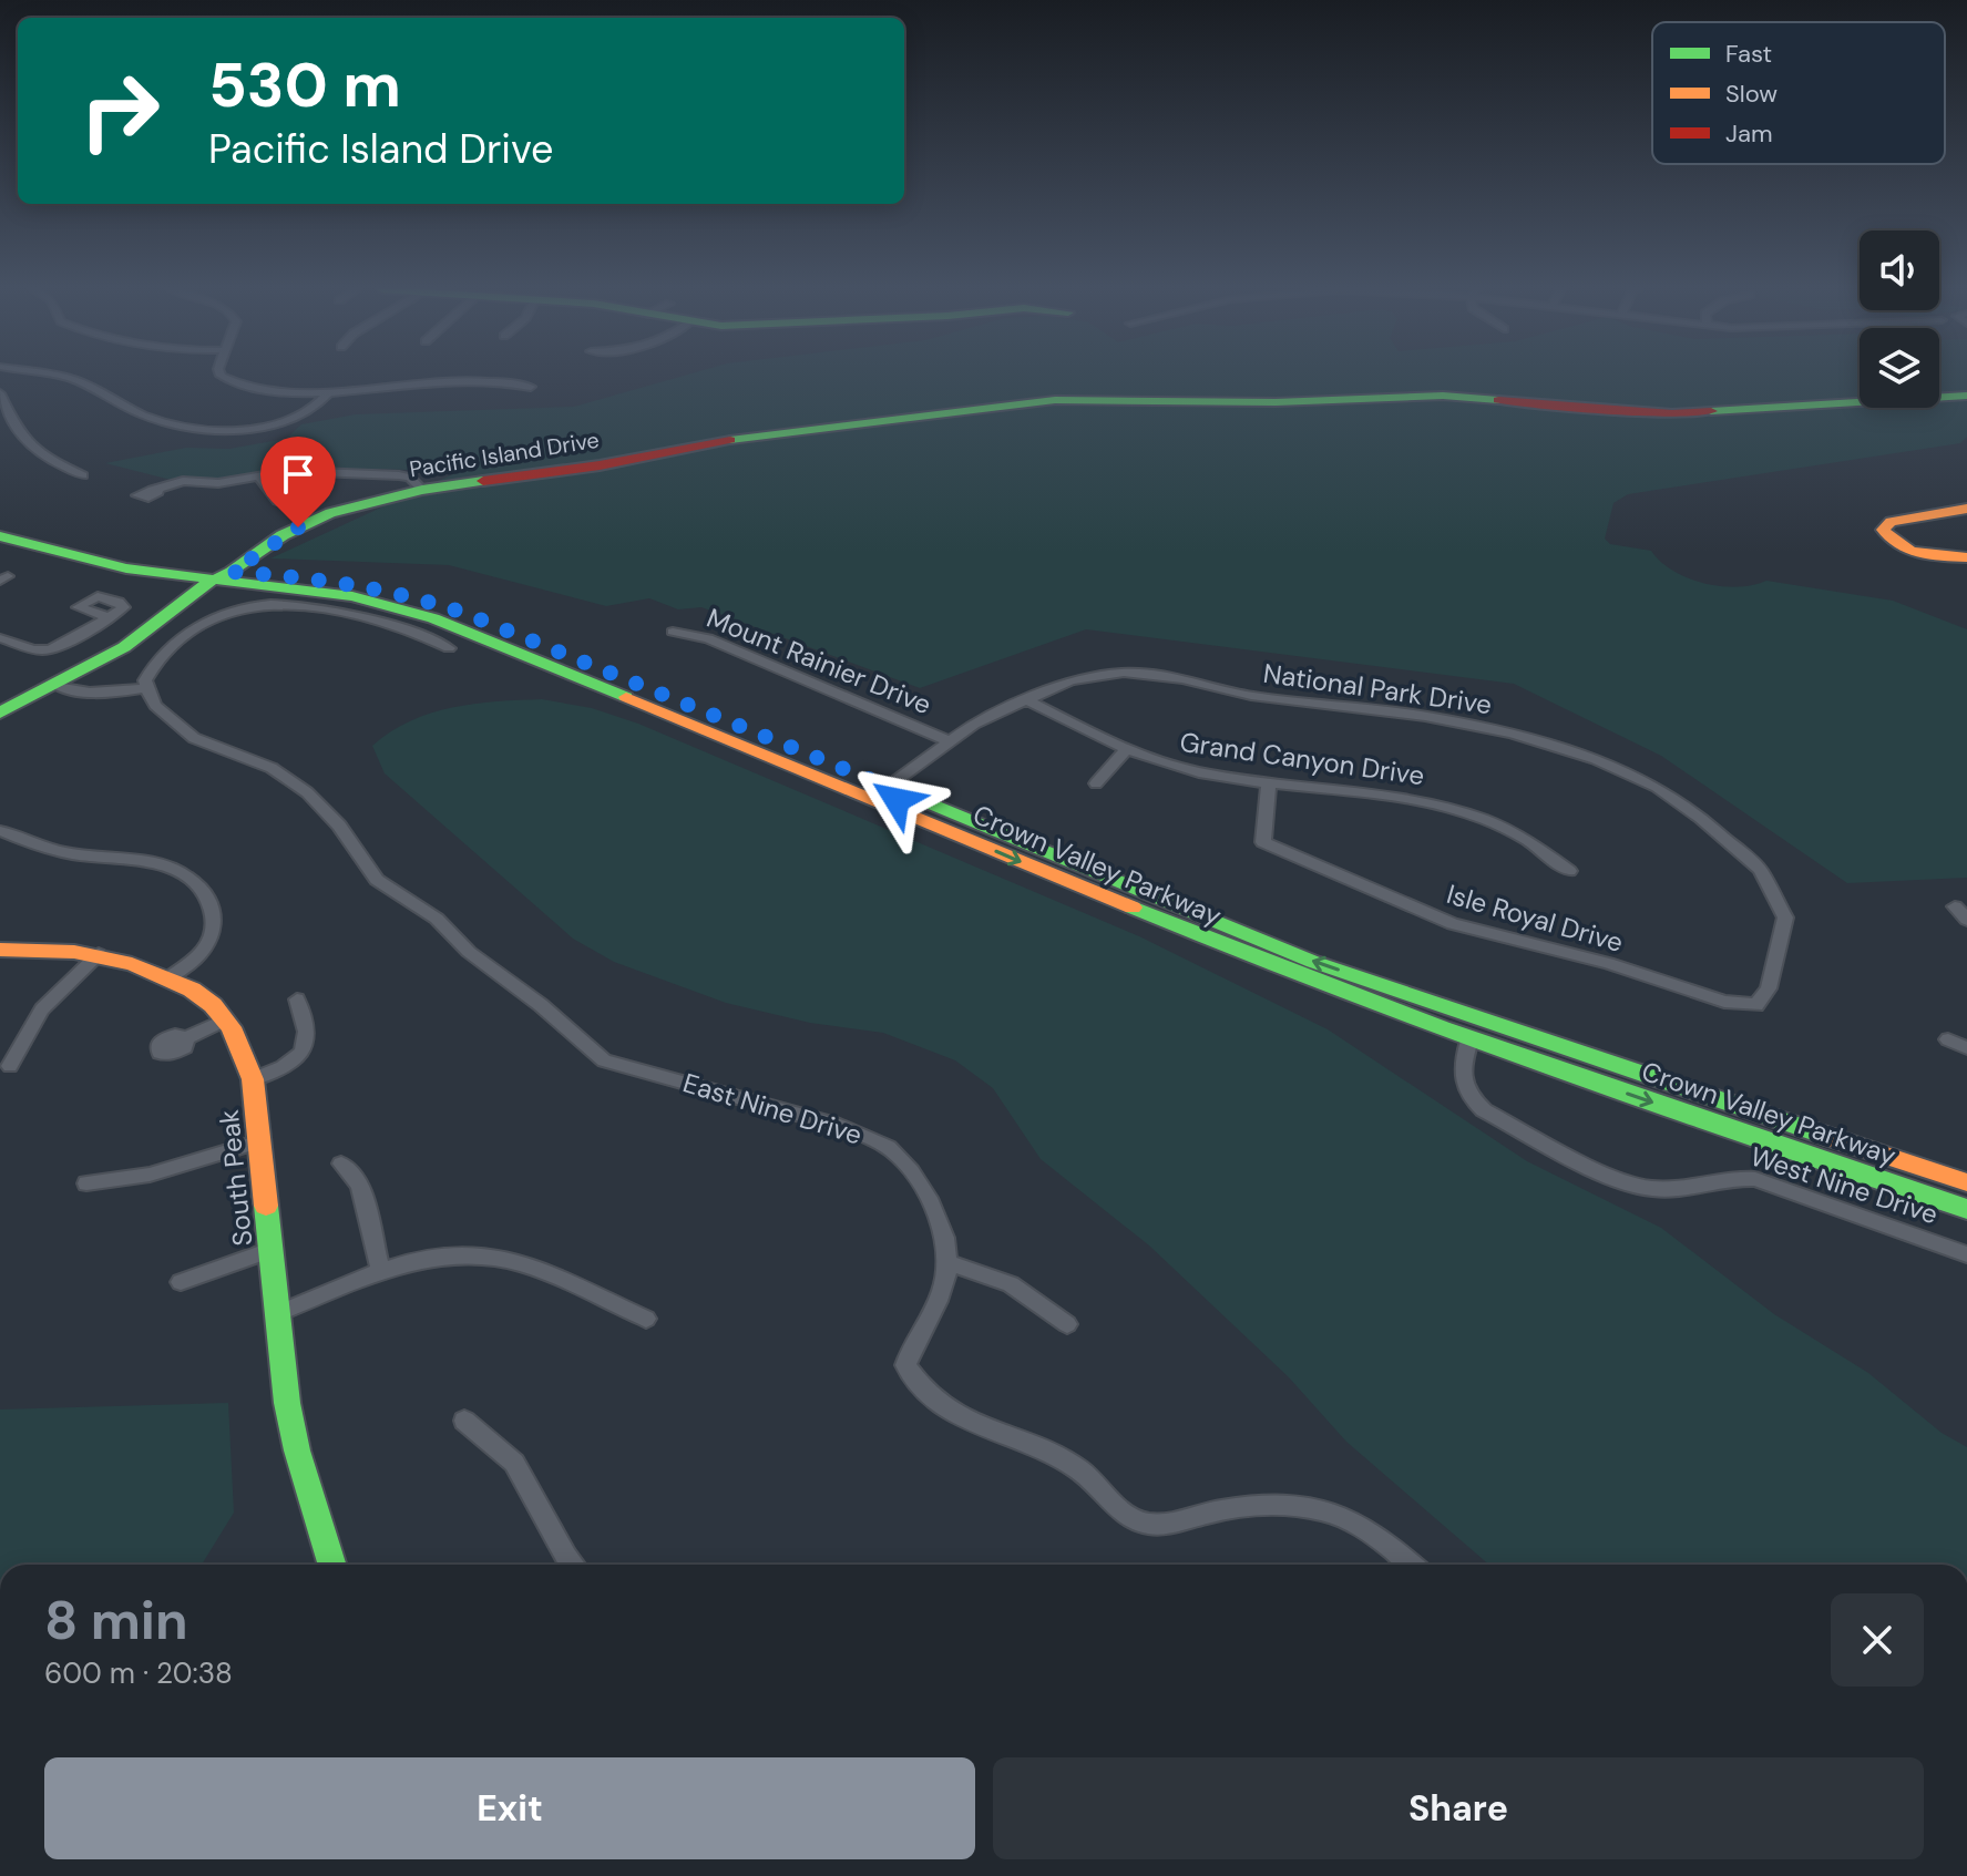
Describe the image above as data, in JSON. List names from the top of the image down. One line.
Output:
{"streets":{"main road":["Pacific Island Drive","Crown Valley Parkway","South Peak"],"street":["Mount Rainier Drive","National Park Drive","Grand Canyon Drive","Isle Royal Drive","East Nine Drive","West Nine Drive"]},"crossings":[["Pacific Island Drive","Crown Valley Parkway"],["Mount Rainier Drive","National Park Drive"],["National Park Drive","Grand Canyon Drive"],["National Park Drive","Crown Valley Parkway"],["National Park Drive","Isle Royal Drive"],["Grand Canyon Drive","Isle Royal Drive"],["Crown Valley Parkway","West Nine Drive"]],"legend":["Fast","Slow","Jam"],"page":{"turn":["530 m","Pacific Island Drive"],"heading":["8 min","600 m · 20:38"],"buttons":["Exit","Share"]}}
